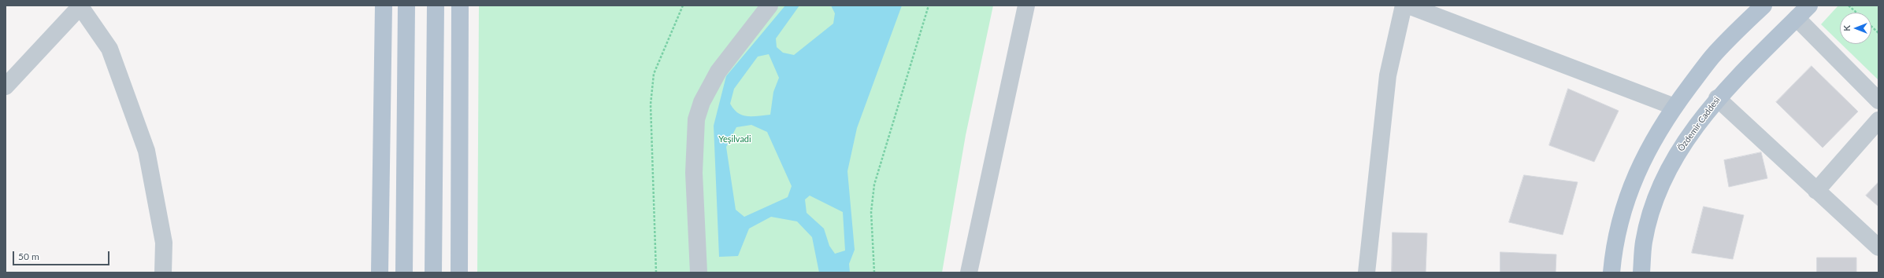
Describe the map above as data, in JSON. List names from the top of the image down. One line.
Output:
{"streets":{"main road":["Özdemir Caddesi"]},"parks":["Yeşilvadi"],"scale_bar":"50 m","north":"left"}
